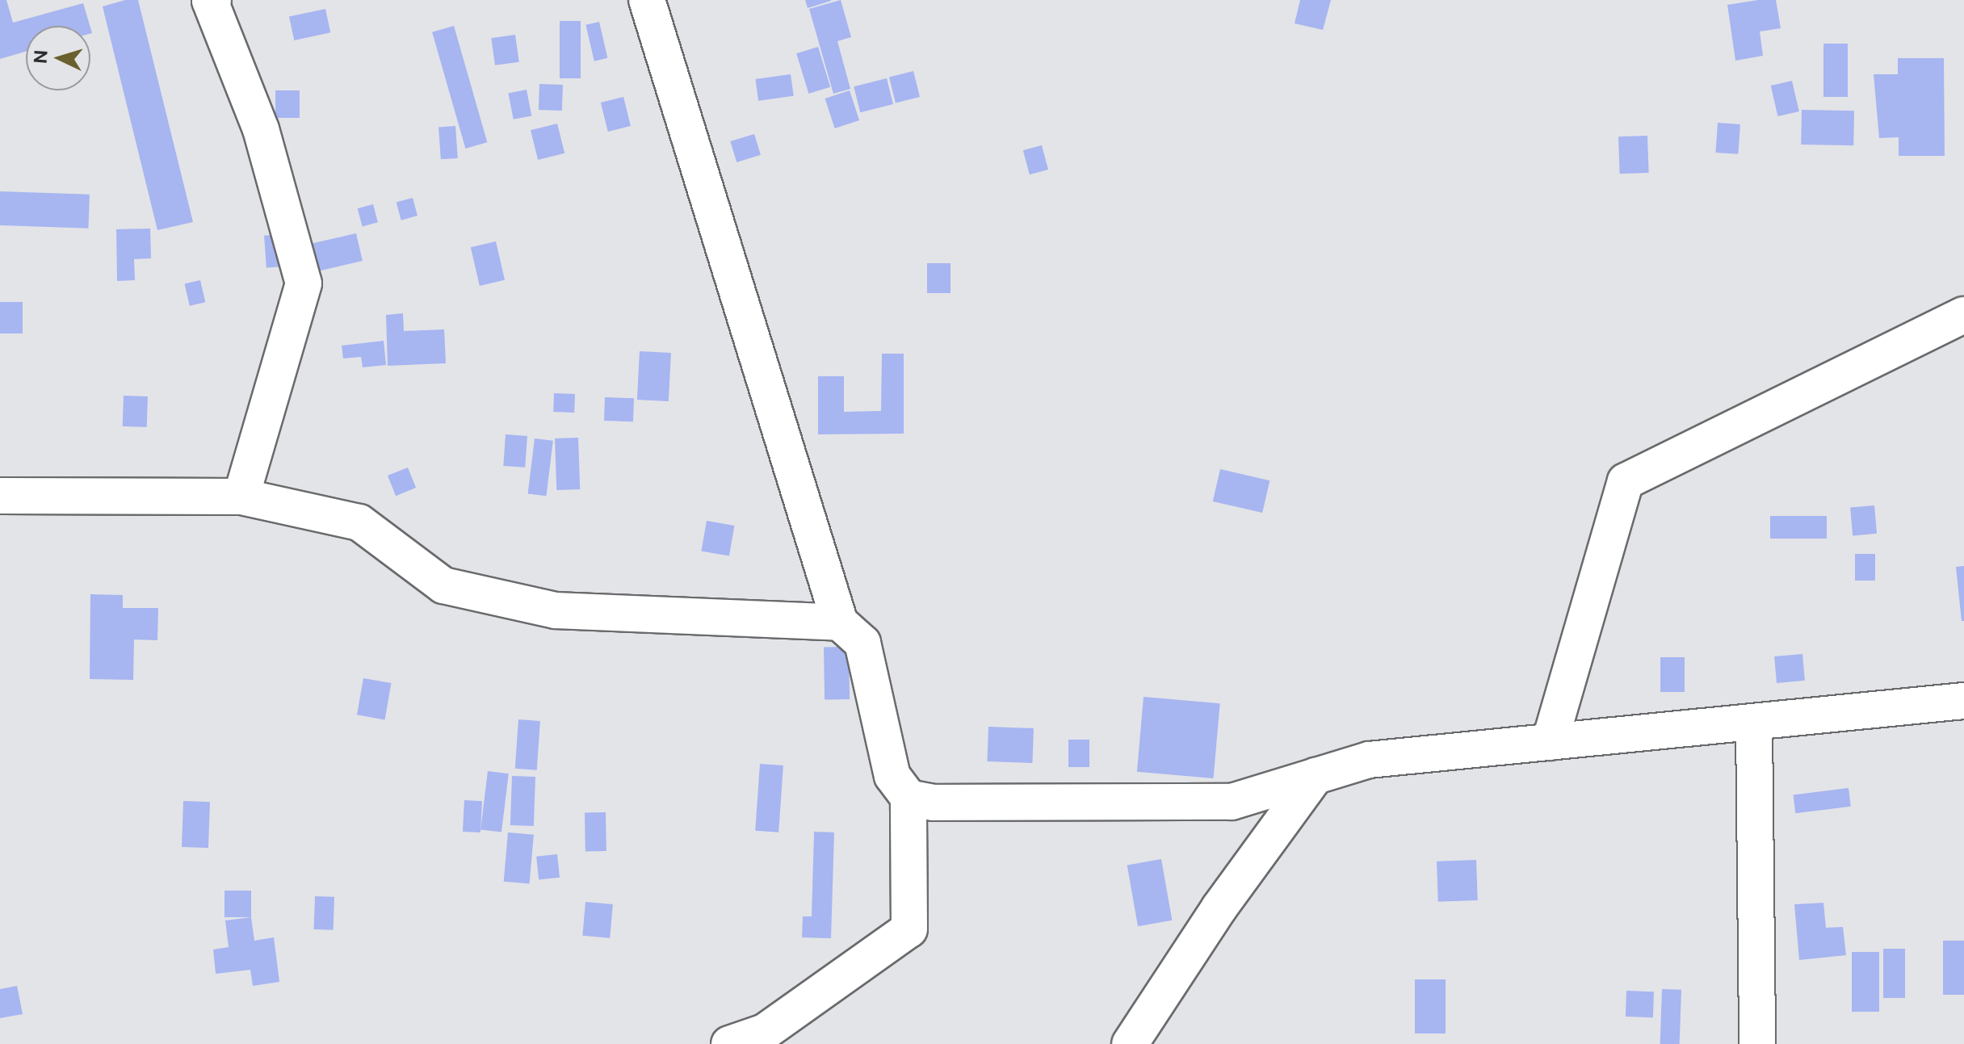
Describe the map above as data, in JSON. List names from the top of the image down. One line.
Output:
{"north":"left"}
